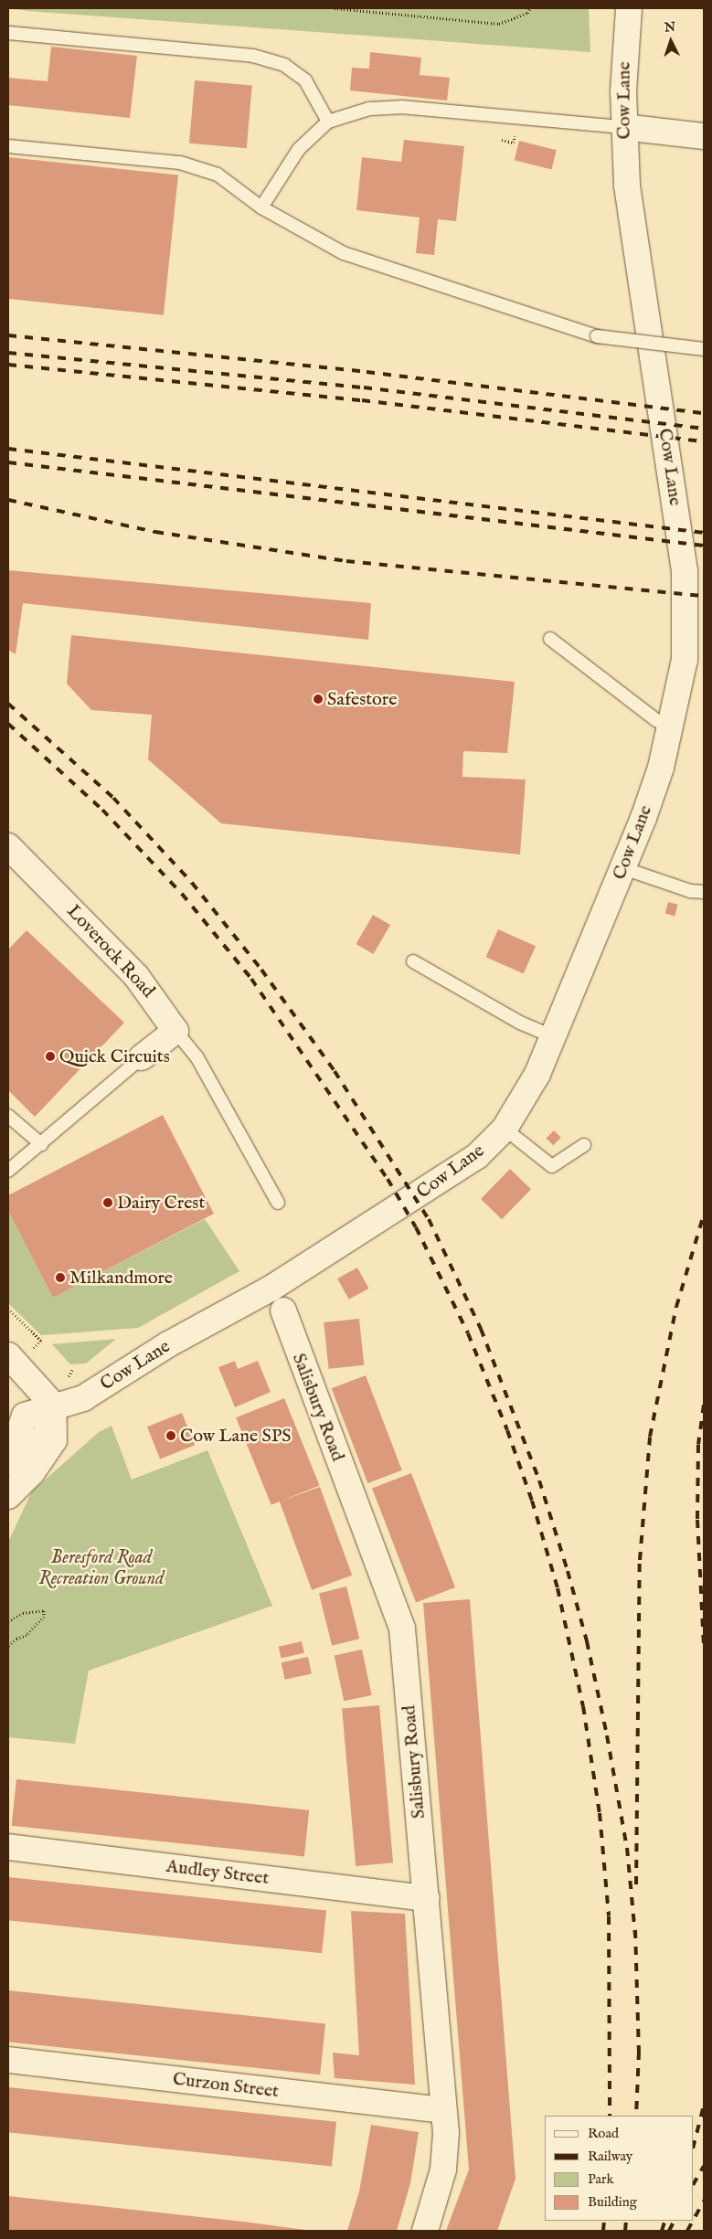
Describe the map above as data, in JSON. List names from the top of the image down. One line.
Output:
{"streets":{"street":["Cow Lane","Loverock Road","Salisbury Road","Audley Street","Curzon Street"]},"crossings":[["Salisbury Road","Audley Street"],["Salisbury Road","Curzon Street"]],"parks":["Beresford Road Recreation Ground"],"places":["Safestore","Quick Circuits","Dairy Crest","Milkandmore","Cow Lane SPS"],"legend":["Road","Railway","Park","Building"],"north":"top"}
